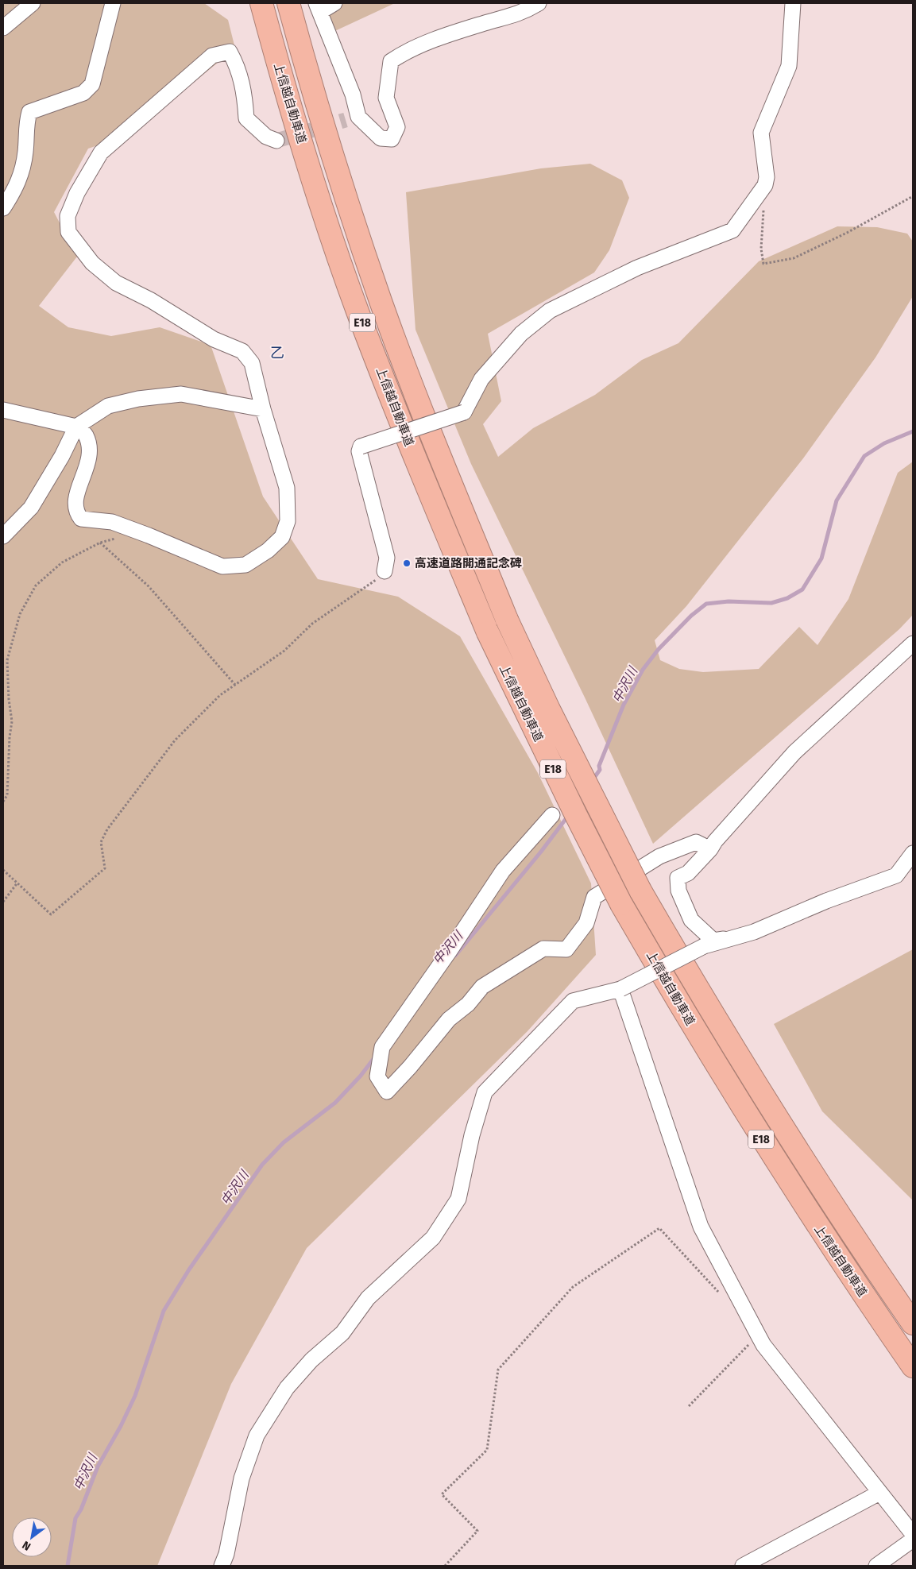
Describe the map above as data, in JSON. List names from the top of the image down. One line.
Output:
{"streets":{"highway":["上信越自動車道","E18"]},"districts":["乙"],"water":["中沢川"],"places":["高速道路開通記念碑"],"north":"bottom left"}
